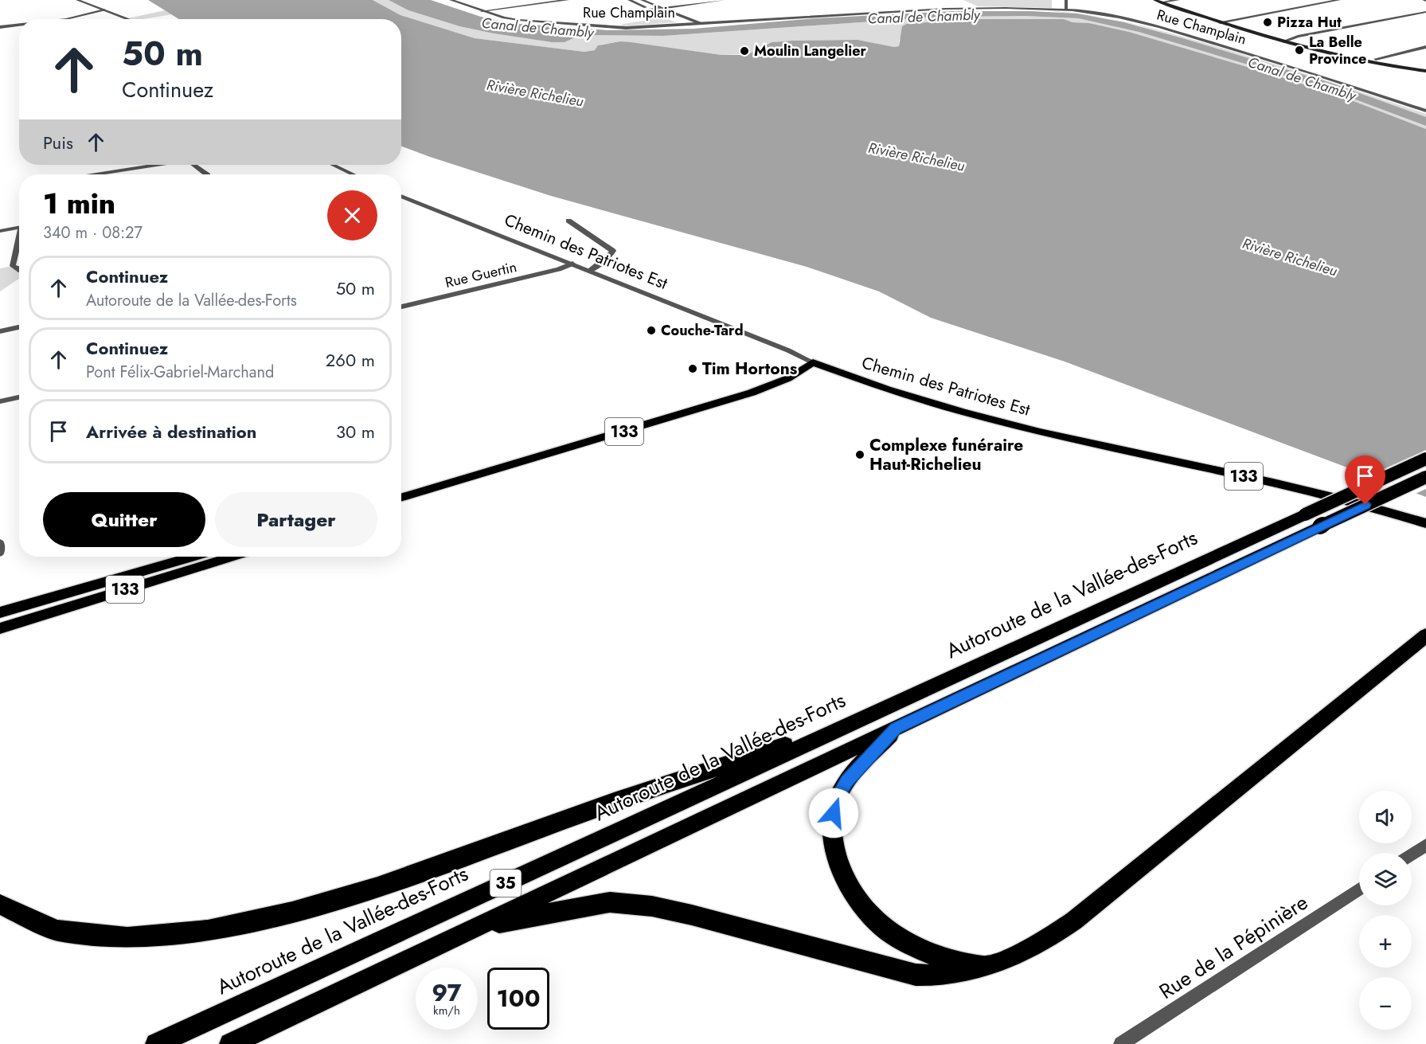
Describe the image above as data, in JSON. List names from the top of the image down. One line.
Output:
{"streets":{"highway":["Autoroute de la Vallée-des-Forts","35"],"main road":["Chemin des Patriotes Est","133"],"street":["Rue Champlain","Rue Guertin","Rue de la Pépinière"]},"crossings":[["Chemin des Patriotes Est","Rue Guertin"],["Chemin des Patriotes Est","133"]],"water":["Canal de Chambly","Rivière Richelieu"],"places":["Pizza Hut","La Belle Province","Moulin Langelier","Couche-Tard","Tim Hortons","Complexe funéraire Haut-Richelieu"],"page":{"turn":["50 m","Continuez"],"then":"Puis","heading":["1 min","340 m · 08:27"],"list":[{"name":"Continuez","note":"Autoroute de la Vallée-des-Forts","value":"50 m"},{"name":"Continuez","note":"Pont Félix-Gabriel-Marchand","value":"260 m"},{"name":"Arrivée à destination","value":"30 m"}],"buttons":["Quitter","Partager"],"map_buttons":["+","−"],"speed":"97 km/h","limit":"100"}}
